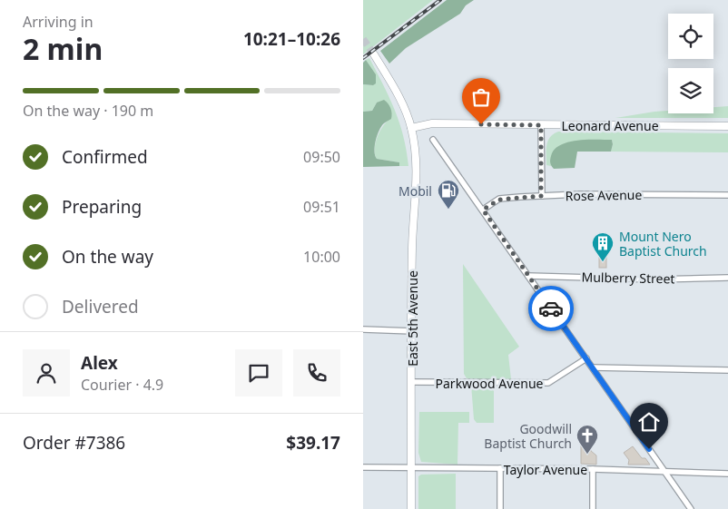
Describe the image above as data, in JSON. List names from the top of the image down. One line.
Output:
{"streets":{"main road":["Leonard Avenue","East 5th Avenue"],"street":["Rose Avenue","Mulberry Street","Parkwood Avenue","Taylor Avenue"]},"crossings":[["Leonard Avenue","East 5th Avenue"],["East 5th Avenue","Parkwood Avenue"],["East 5th Avenue","Taylor Avenue"]],"places":{"fuel station":["Mobil"],"building":["Mount Nero Baptist Church"],"church":["Goodwill Baptist Church"]},"page":{"heading":["2 min","Arriving in","10:21–10:26"],"panel":["Alex","Courier · 4.9","Order #7386","$39.17"],"bar":"On the way · 190 m","list":[["Confirmed","09:50"],["Preparing","09:51"],["On the way","10:00"],"Delivered"]}}
